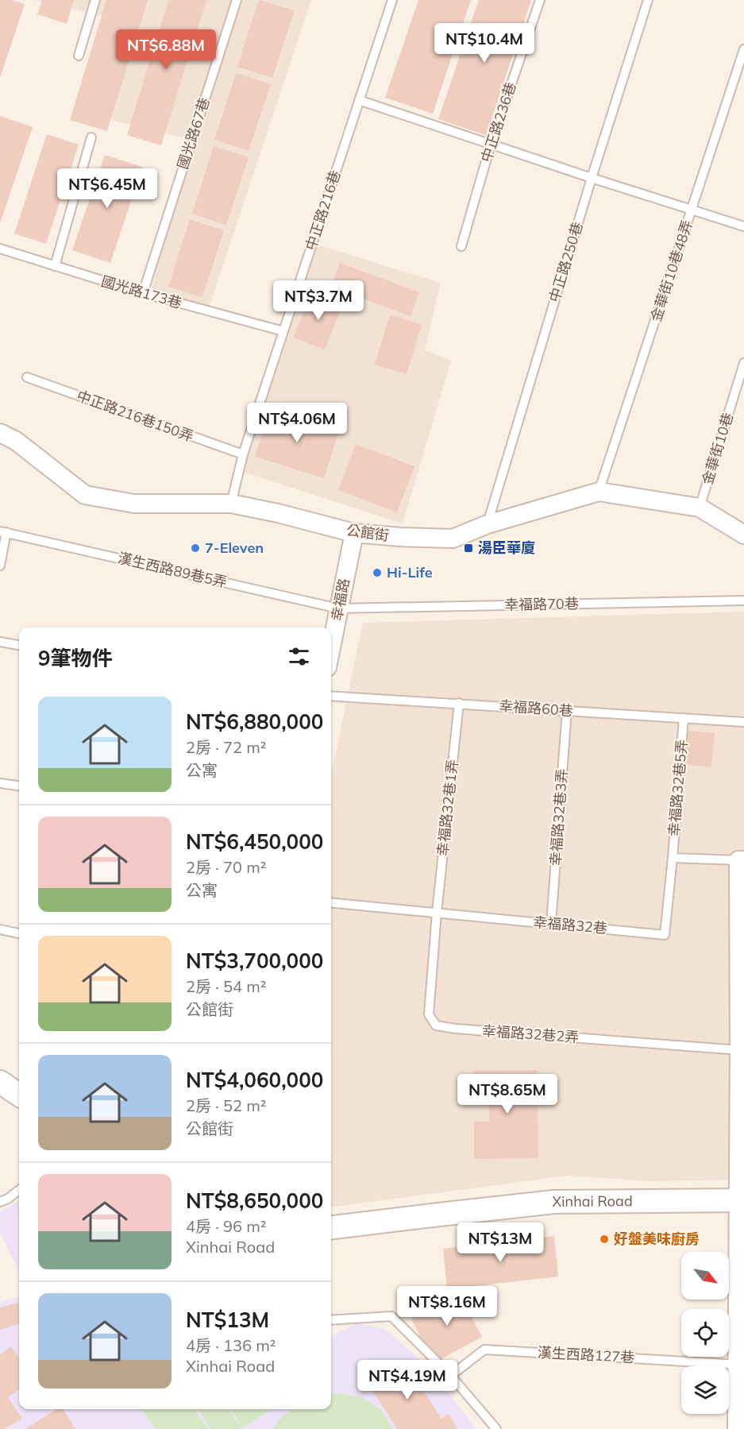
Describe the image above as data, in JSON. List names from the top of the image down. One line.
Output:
{"streets":{"street":["公館街","幸福路","Xinhai Road"],"lane":["中正路236巷","國光路67巷","中正路216巷","中正路250巷","金華街10巷48弄","國光路173巷","中正路216巷150弄","金華街10巷","漢生西路89巷5弄","幸福路70巷","幸福路60巷","幸福路32巷5弄","幸福路32巷1弄","幸福路32巷3弄","幸福路32巷","幸福路32巷2弄","漢生西路127巷"]},"crossings":[["國光路67巷","國光路173巷"],["中正路216巷","國光路173巷"],["中正路216巷","中正路216巷150弄"],["中正路216巷","公館街"],["中正路250巷","公館街"],["金華街10巷48弄","公館街"],["金華街10巷","公館街"],["公館街","幸福路"],["漢生西路89巷5弄","幸福路"],["漢生西路89巷5弄","幸福路70巷"],["幸福路","幸福路70巷"],["幸福路60巷","幸福路32巷5弄"],["幸福路60巷","幸福路32巷1弄"],["幸福路60巷","幸福路32巷3弄"],["幸福路32巷5弄","幸福路32巷"],["幸福路32巷1弄","幸福路32巷"],["幸福路32巷1弄","幸福路32巷2弄"],["幸福路32巷3弄","幸福路32巷"],["幸福路32巷","幸福路32巷2弄"]],"places":{"other":["7-Eleven","Hi-Life","好盤美味廚房"],"transit":["湯臣華廈"]},"north":"bottom right","page":{"price":["NT$10.4M","NT$6.88M","NT$6.45M","NT$3.7M","NT$4.06M","NT$8.65M","NT$13M","NT$8.16M","NT$4.19M"],"heading":"9筆物件","list":[{"name":"NT$6,880,000","note":"2房 · 72 m² · 公寓"},{"name":"NT$6,450,000","note":"2房 · 70 m² · 公寓"},{"name":"NT$3,700,000","note":"2房 · 54 m² · 公館街"},{"name":"NT$4,060,000","note":"2房 · 52 m² · 公館街"},{"name":"NT$8,650,000","note":"4房 · 96 m² · Xinhai Road"},{"name":"NT$13M","note":"4房 · 136 m² · Xinhai Road"}]}}
